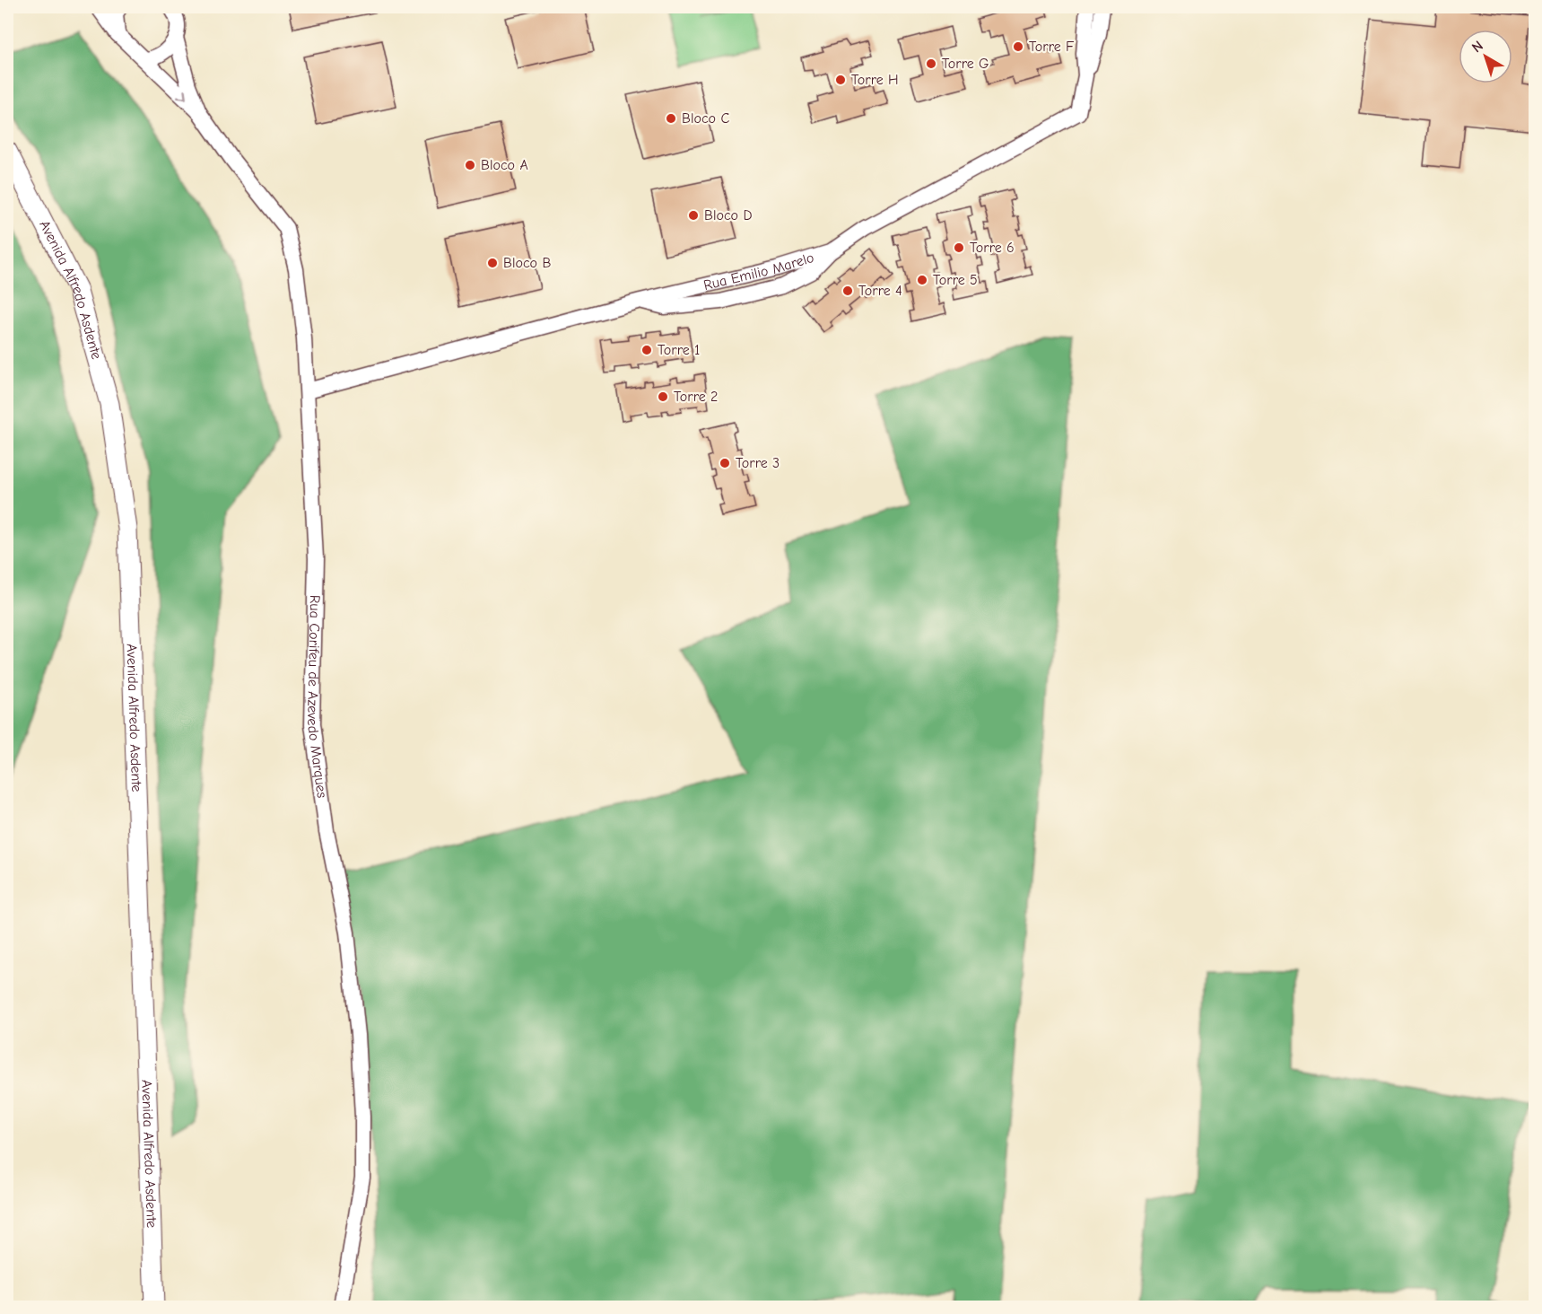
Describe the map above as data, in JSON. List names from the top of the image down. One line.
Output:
{"streets":{"street":["Rua Emilio Marelo","Avenida Alfredo Asdente","Rua Corifeu de Azevedo Marques"]},"crossings":[["Rua Emilio Marelo","Rua Corifeu de Azevedo Marques"]],"places":["Torre F","Torre G","Torre H","Bloco C","Bloco A","Bloco D","Torre 6","Bloco B","Torre 5","Torre 4","Torre 1","Torre 2","Torre 3"],"north":"top left"}
